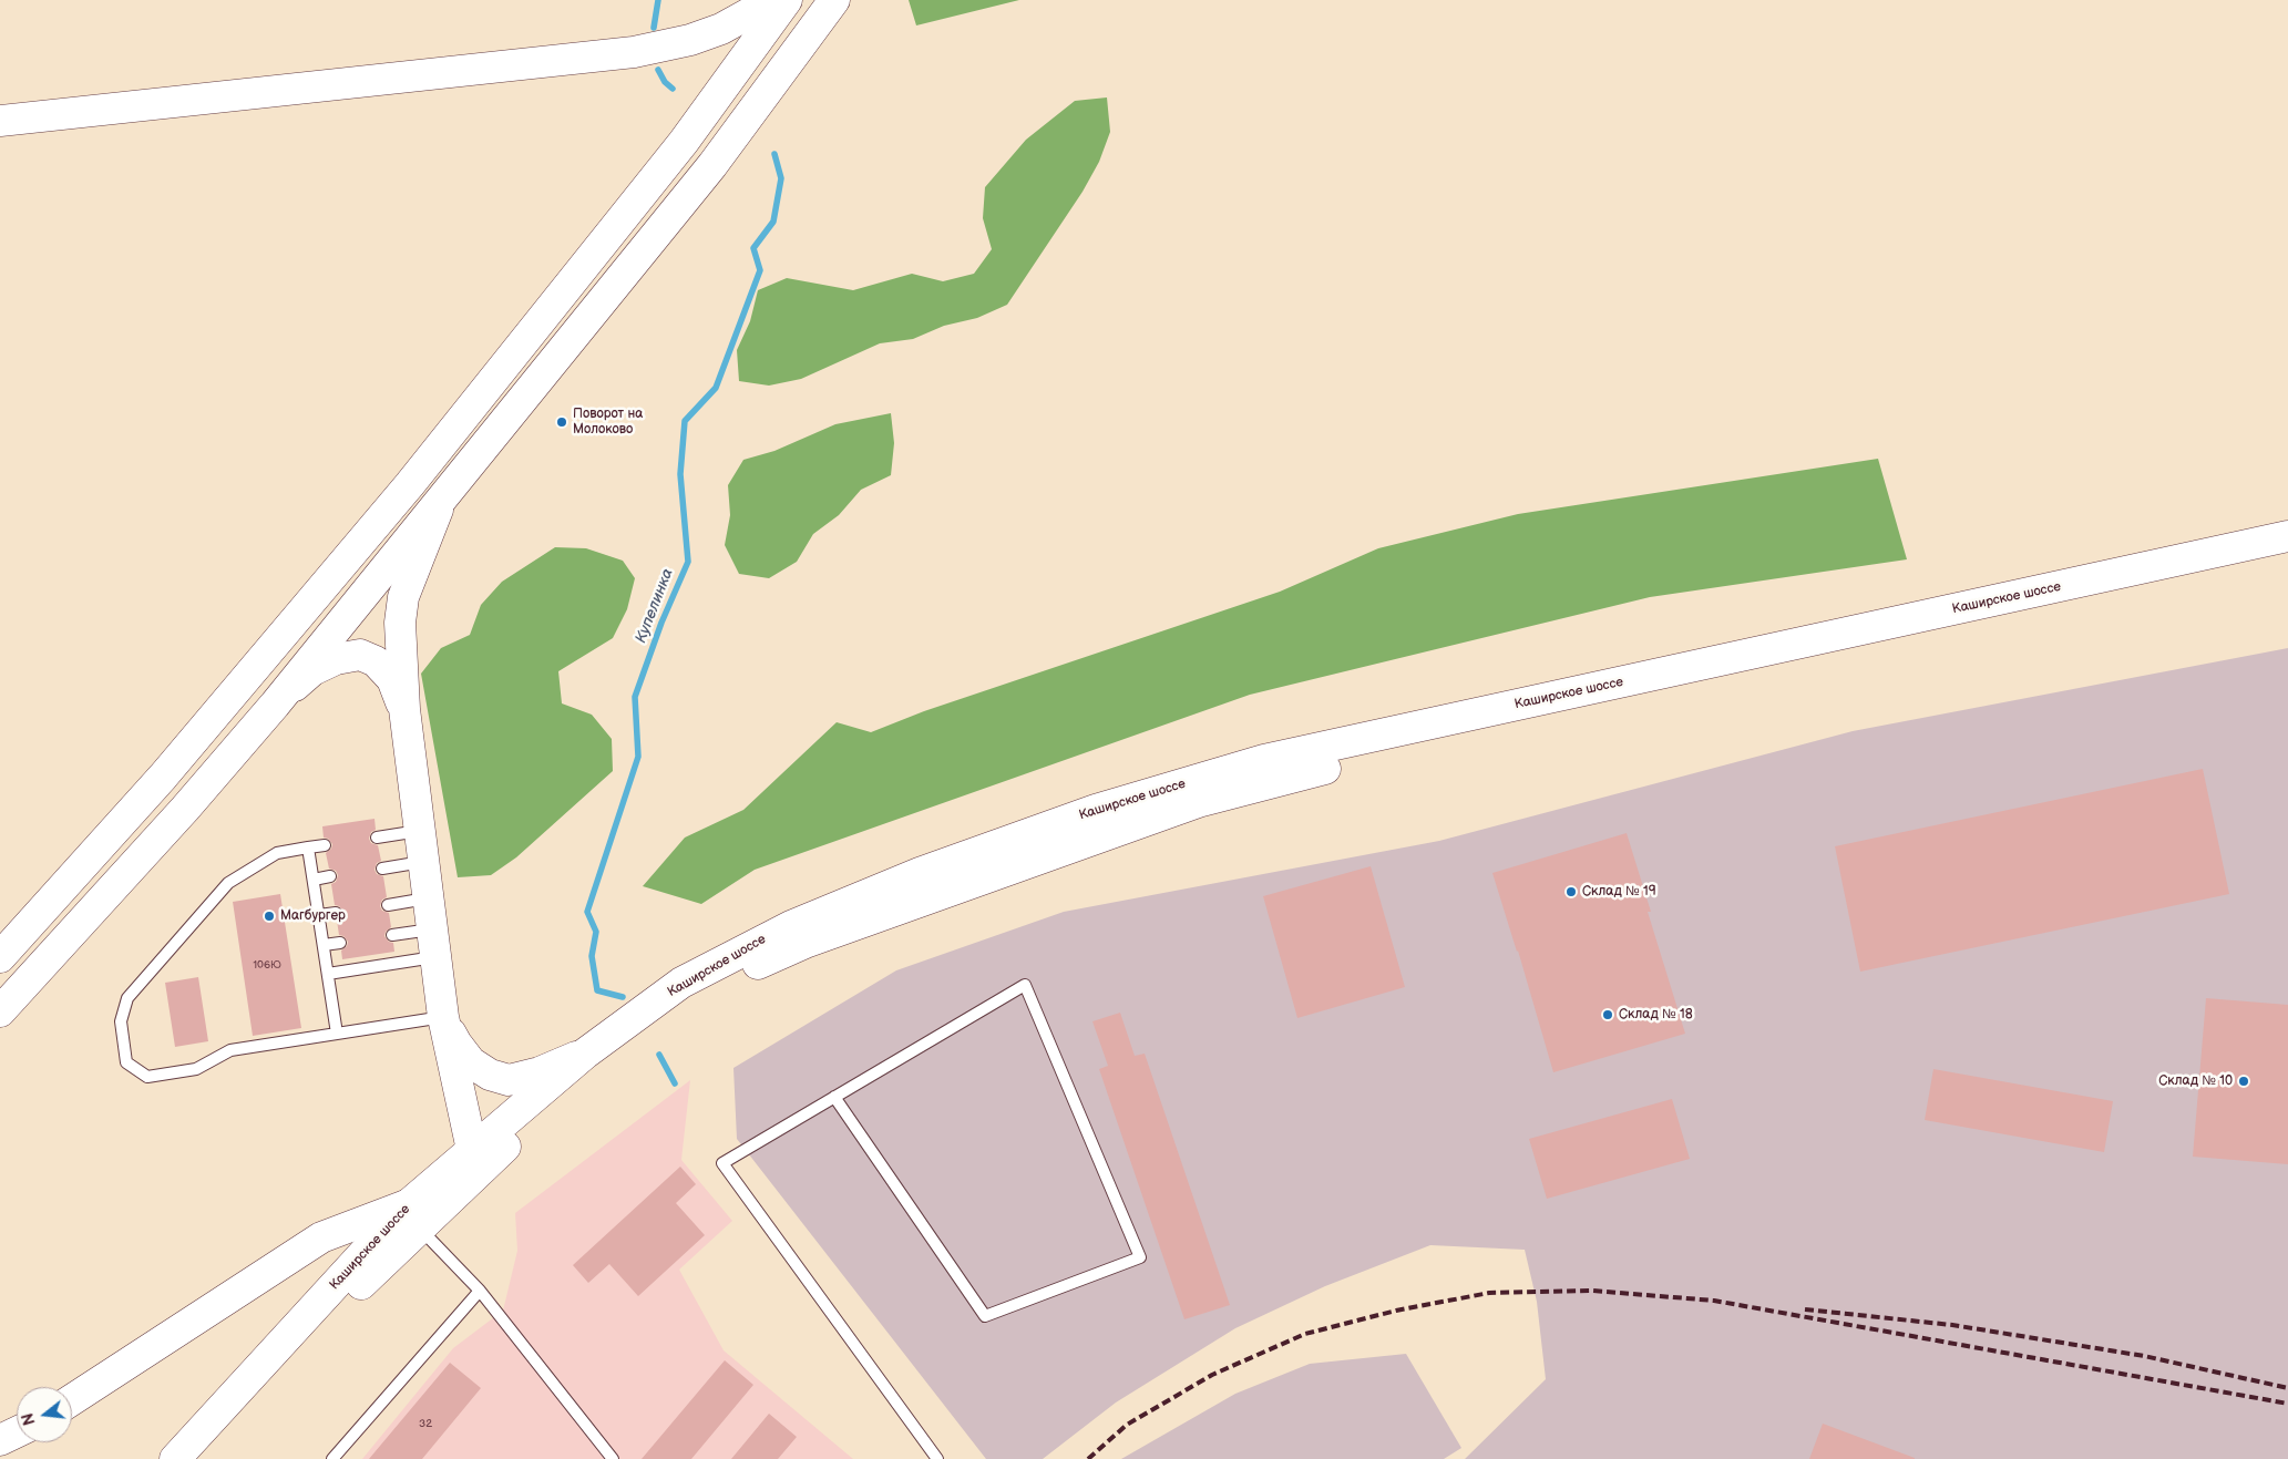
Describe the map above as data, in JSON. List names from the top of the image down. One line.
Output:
{"streets":{"main road":["Каширское шоссе"]},"water":["Купелинка"],"places":["Поворот на Молоково","Склад № 19","Магбургер","Склад № 18","Склад № 10"],"house_numbers":["106Ю","32"],"north":"left"}
